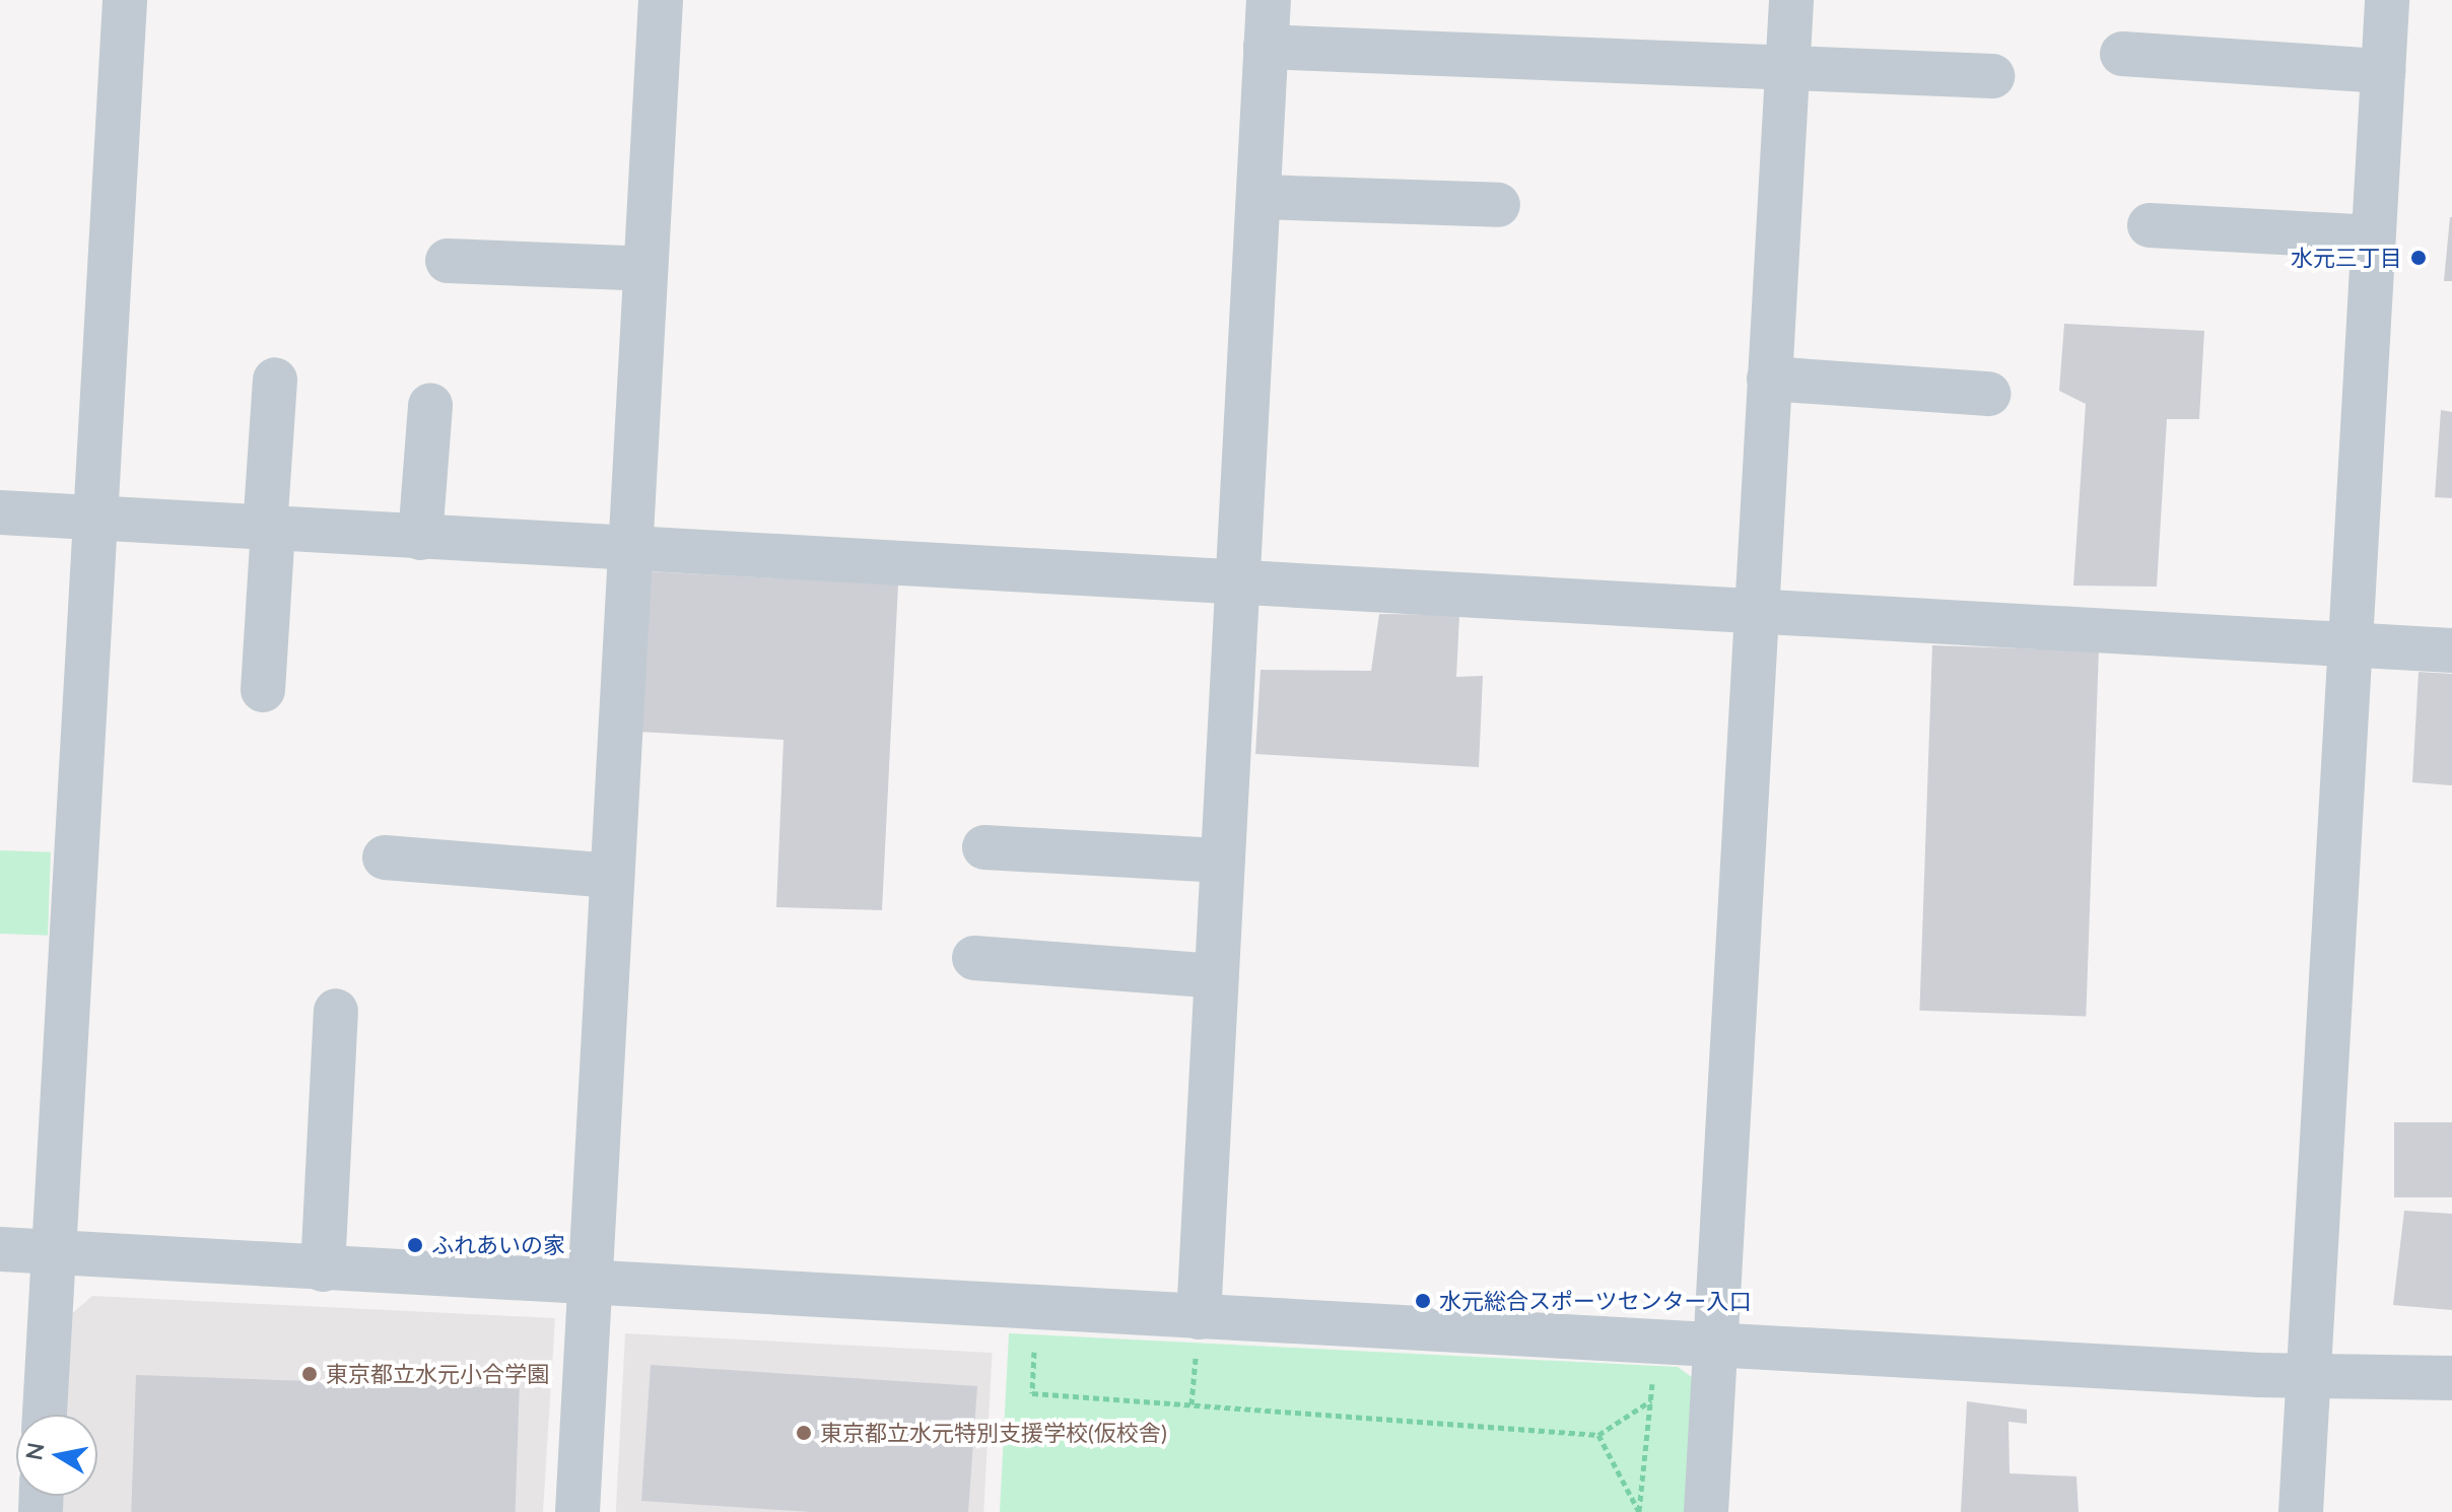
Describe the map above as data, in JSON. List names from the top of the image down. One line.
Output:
{"places":["水元三丁目","ふれあいの家","水元総合スポーツセンター入口","東京都立水元小合学園","東京都立水元特別支援学校(仮校舎)"],"north":"left"}
